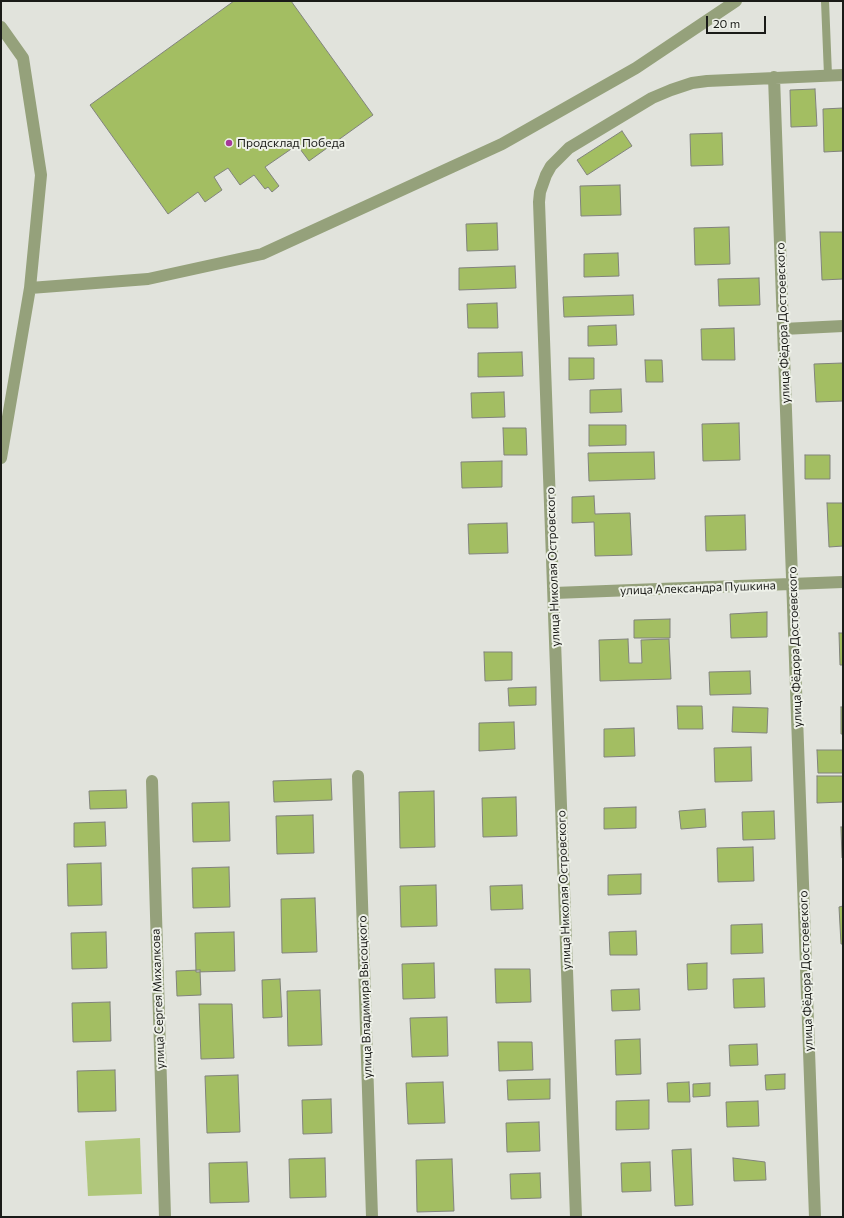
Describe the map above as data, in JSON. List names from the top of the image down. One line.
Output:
{"streets":{"street":["улица Фёдора Достоевского","улица Николая Островского","улица Александра Пушкина","улица Владимира Высоцкого","улица Сергея Михалкова"]},"crossings":[["улица Фёдора Достоевского","улица Николая Островского"],["улица Фёдора Достоевского","улица Александра Пушкина"],["улица Николая Островского","улица Александра Пушкина"]],"places":["Продсклад Победа"],"scale_bar":"20 m"}
